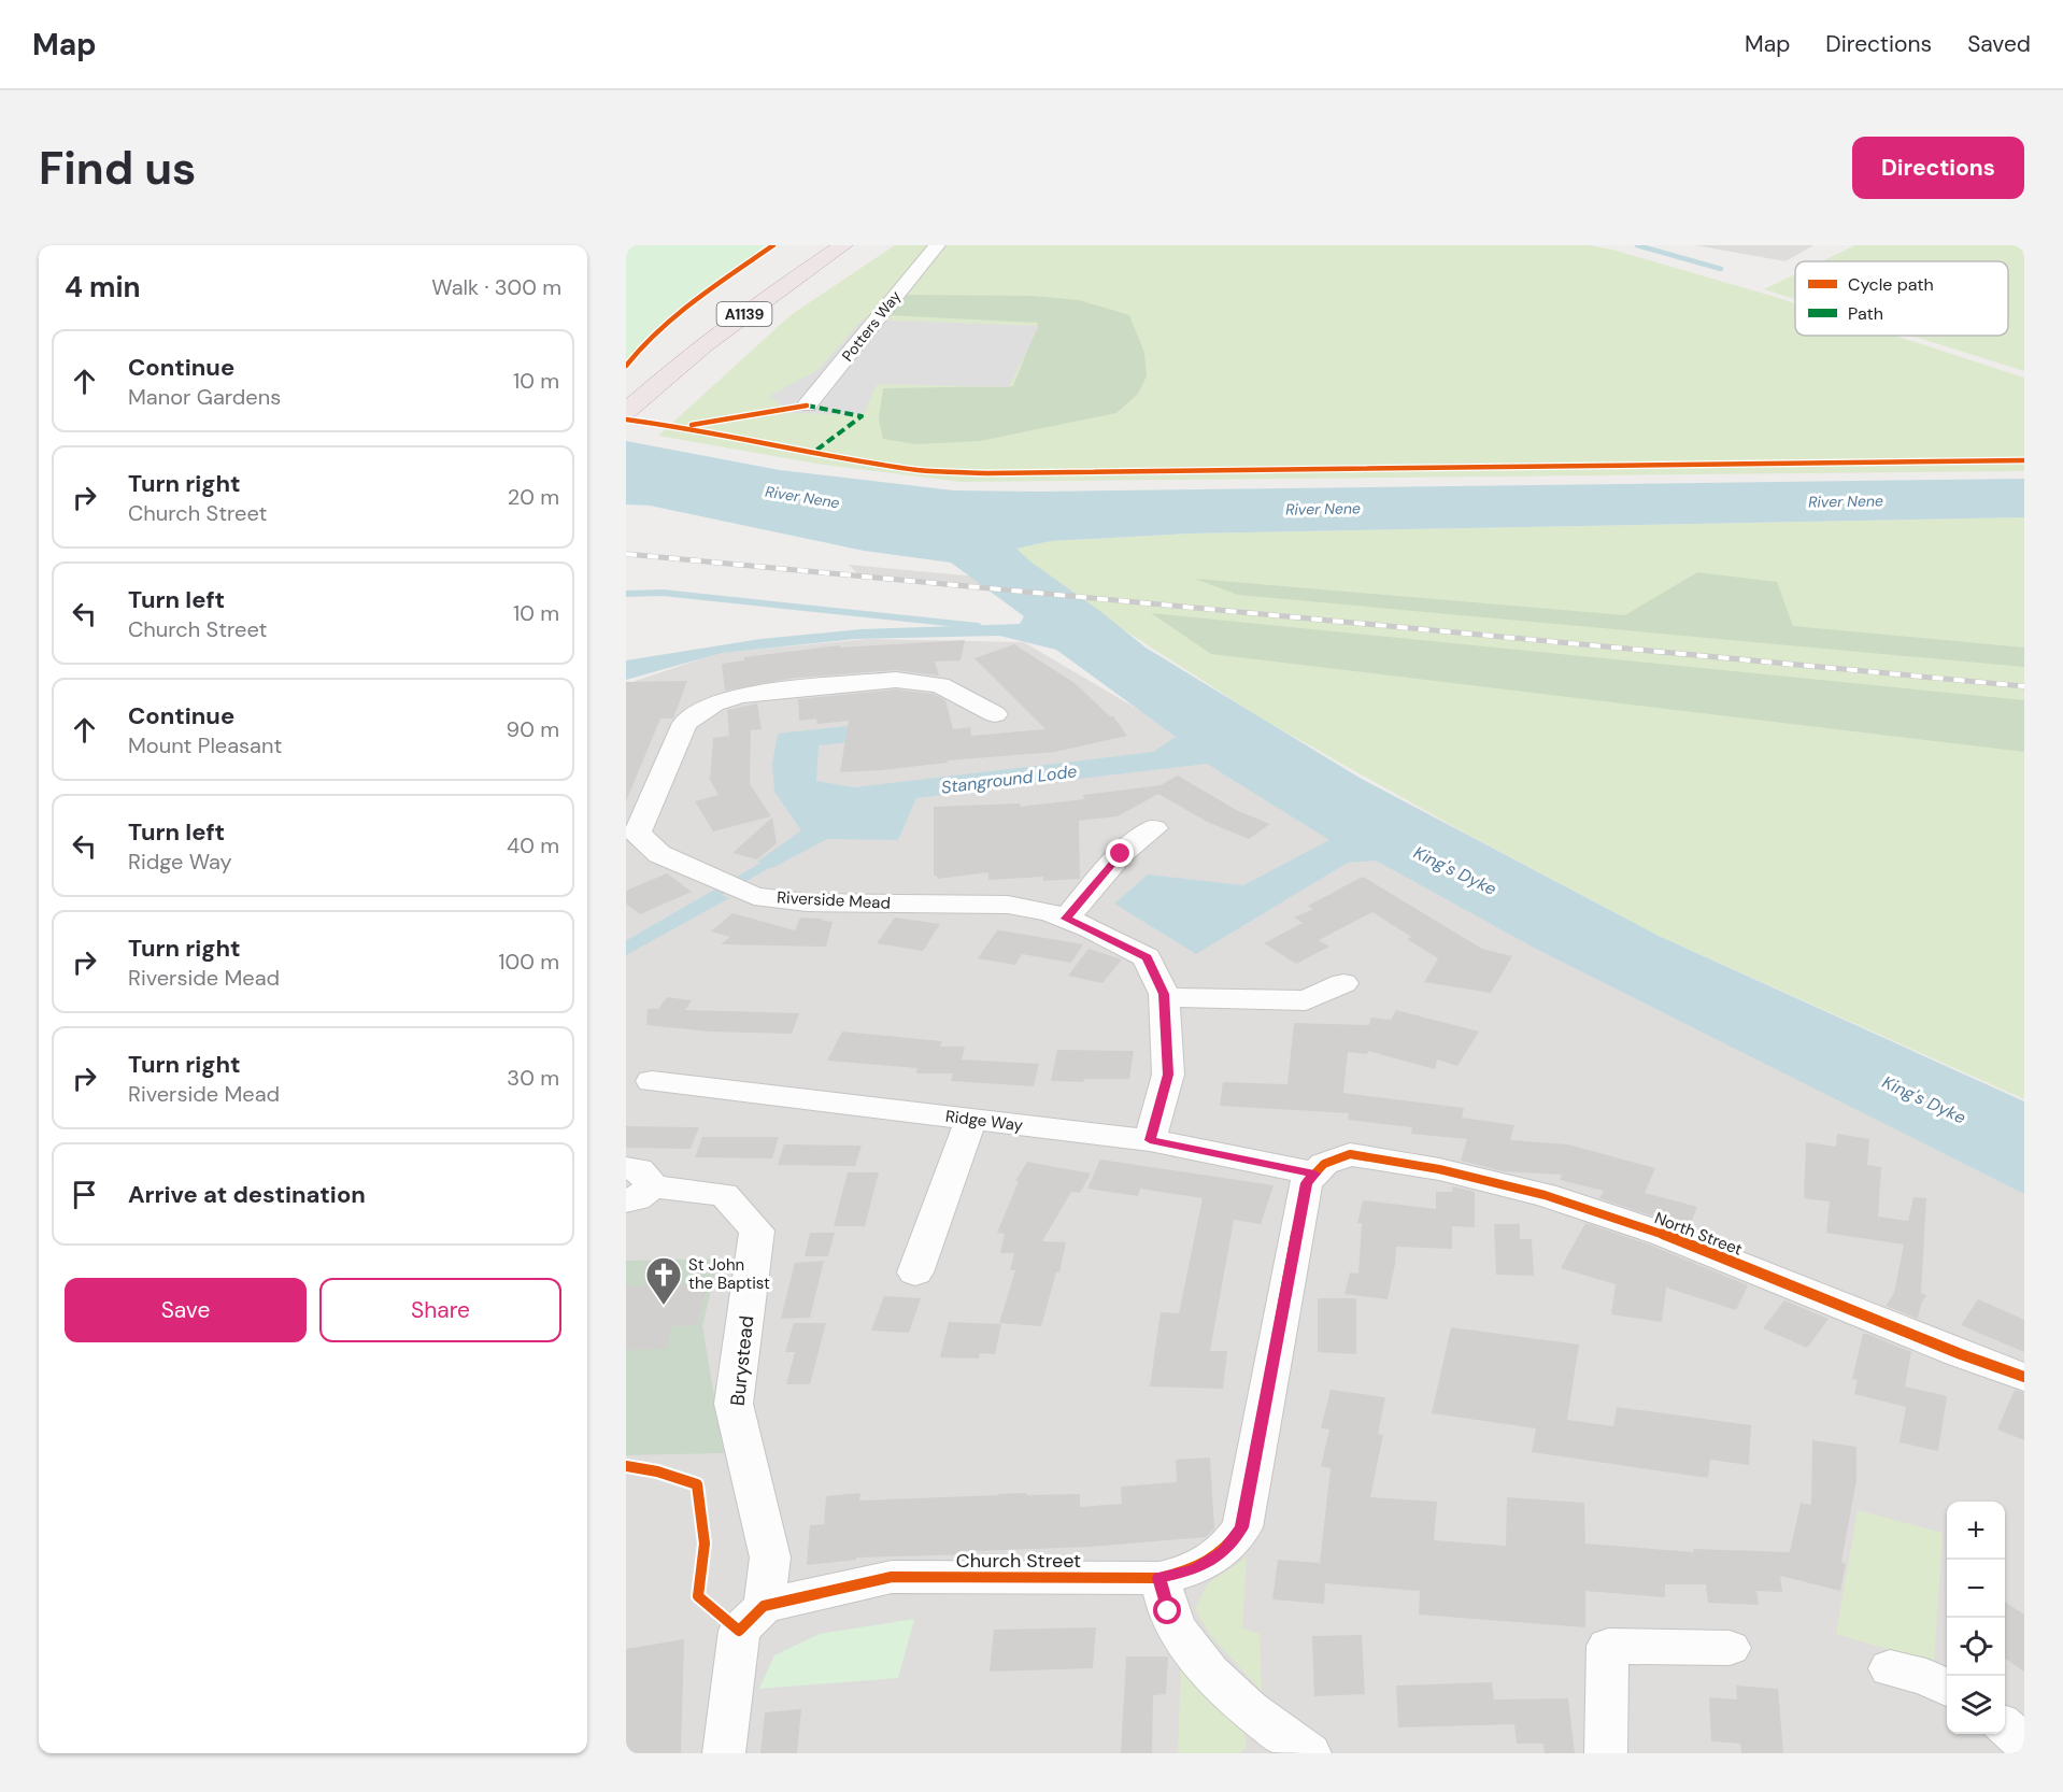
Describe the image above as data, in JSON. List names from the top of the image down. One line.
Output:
{"streets":{"highway":["A1139"],"street":["Potters Way","Riverside Mead","Ridge Way","North Street","Burystead","Church Street"]},"crossings":[["Riverside Mead","Ridge Way"],["Ridge Way","North Street"],["Ridge Way","Church Street"],["North Street","Church Street"],["Burystead","Church Street"]],"water":["River Nene","Stanground Lode","King's Dyke"],"places":{"church":["St John the Baptist"]},"legend":["Cycle path","Path"],"page":{"header":"Map","nav":["Map","Directions","Saved"],"buttons":["Directions",["Save","Share"]],"title":"Find us","heading":["4 min","Walk · 300 m"],"list":[["Continue","Manor Gardens","10 m"],["Turn right","Church Street","20 m"],["Turn left","Church Street","10 m"],["Continue","Mount Pleasant","90 m"],["Turn left","Ridge Way","40 m"],["Turn right","Riverside Mead","100 m"],["Turn right","Riverside Mead","30 m"],"Arrive at destination"],"map_buttons":["+","−"]}}
